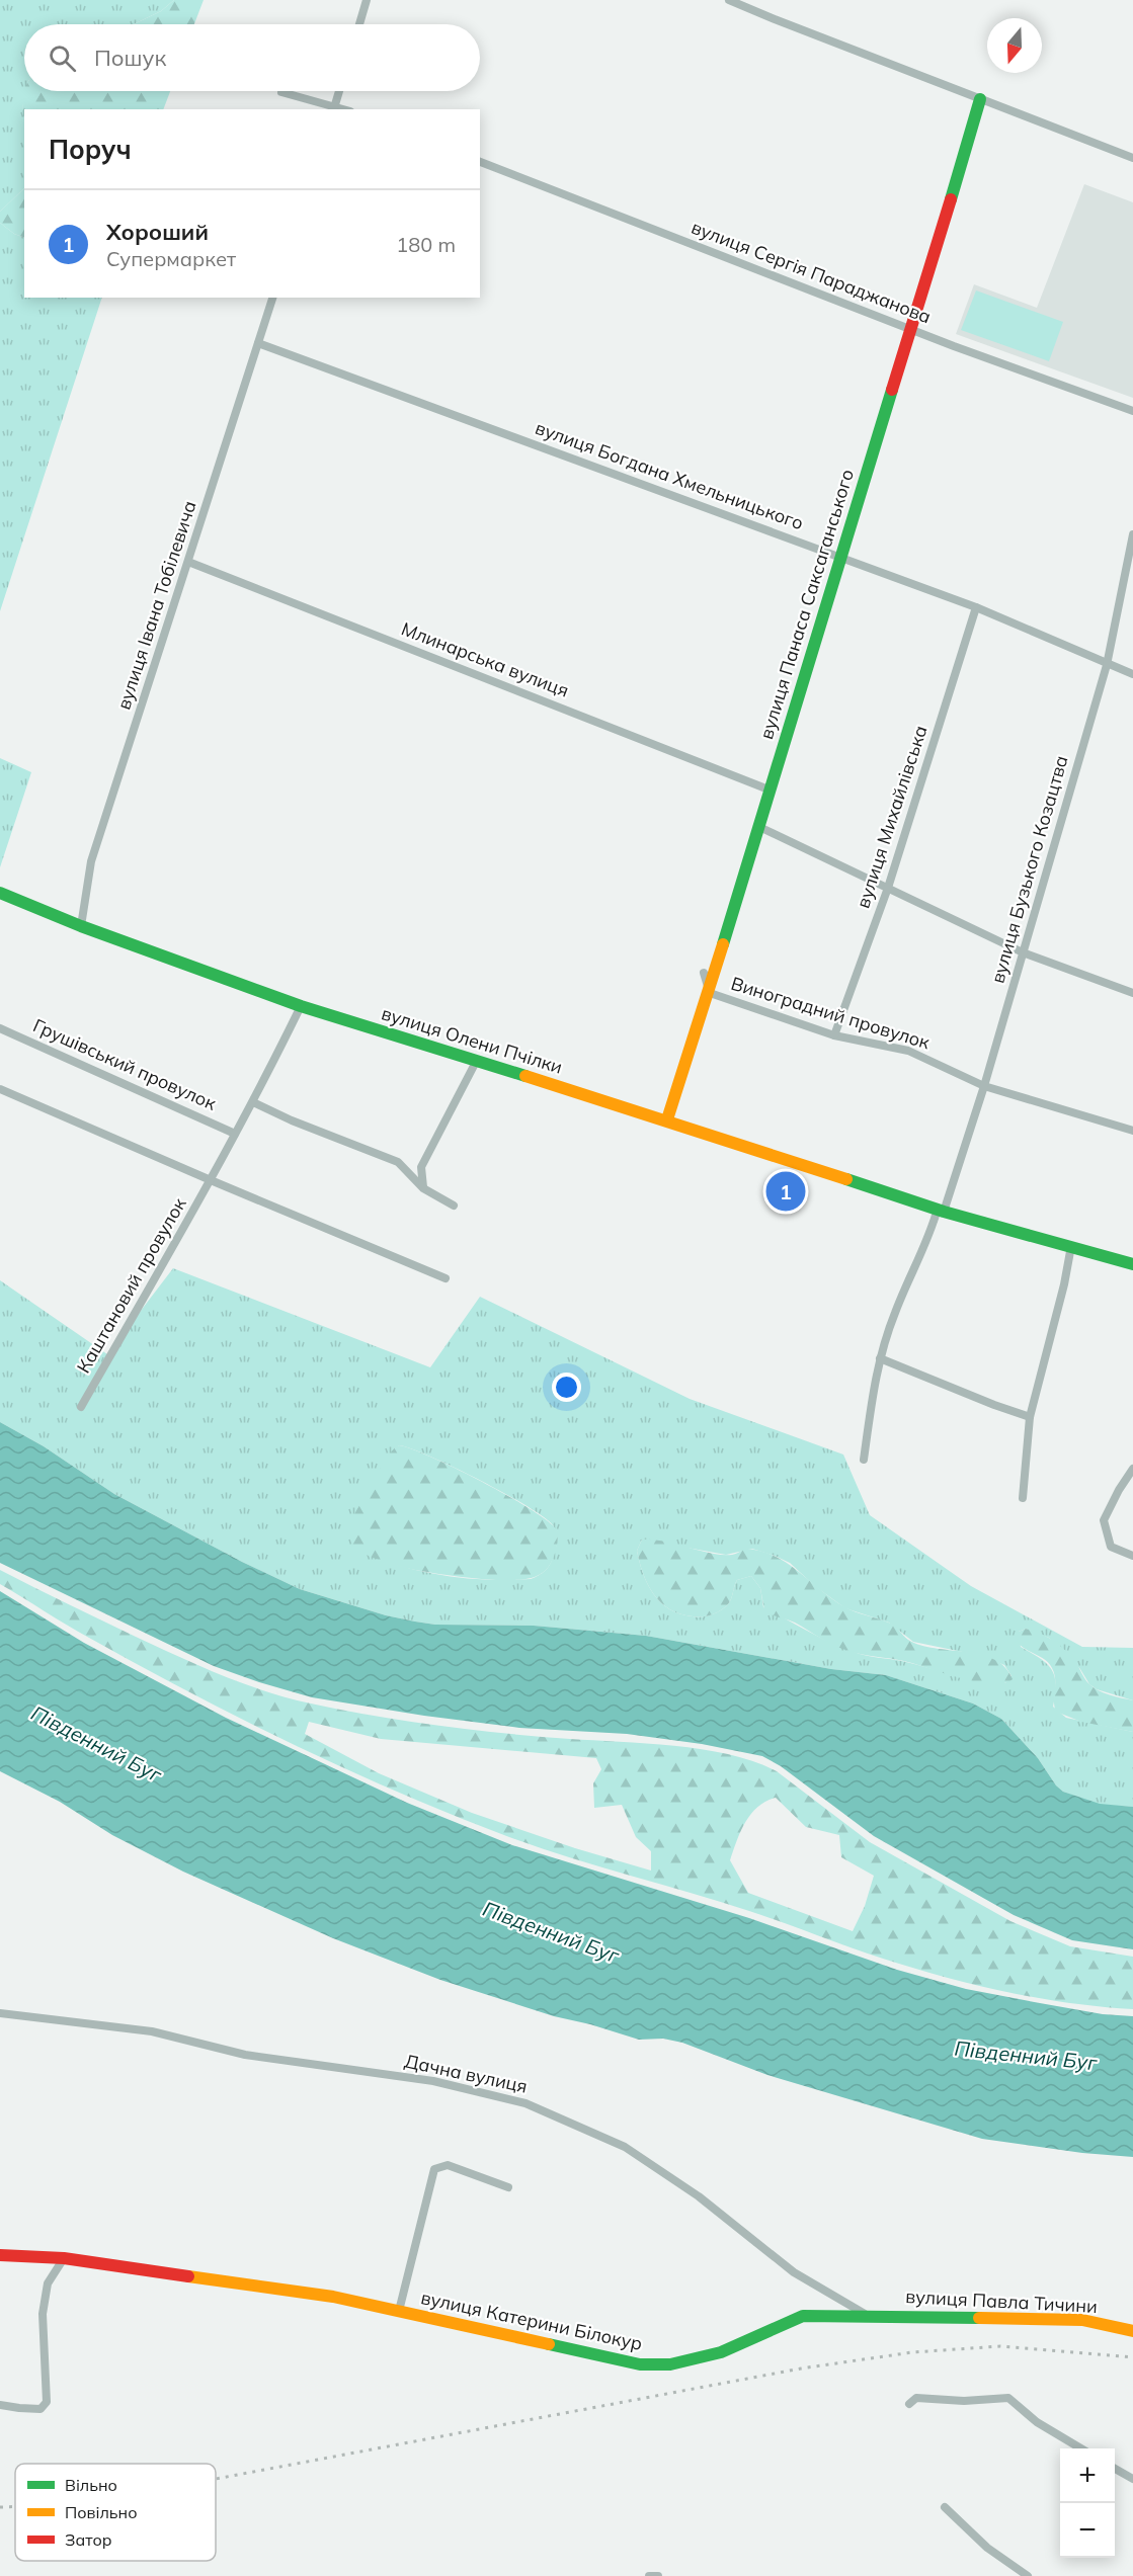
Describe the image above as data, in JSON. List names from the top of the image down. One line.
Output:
{"streets":{"street":["вулиця Сергія Параджанова","вулиця Богдана Хмельницького","вулиця Панаса Саксаганського","вулиця Івана Тобілевича","Млинарська вулиця","вулиця Михайлівська","вулиця Бузького Козацтва","Виноградний провулок","вулиця Олени Пчілки","Грушівський провулок","Каштановий провулок","Дачна вулиця","вулиця Павла Тичини","вулиця Катерини Білокур"]},"crossings":[["вулиця Сергія Параджанова","вулиця Панаса Саксаганського"],["вулиця Богдана Хмельницького","вулиця Панаса Саксаганського"],["вулиця Богдана Хмельницького","вулиця Івана Тобілевича"],["вулиця Богдана Хмельницького","вулиця Михайлівська"],["вулиця Богдана Хмельницького","вулиця Бузького Козацтва"],["вулиця Панаса Саксаганського","Млинарська вулиця"],["вулиця Панаса Саксаганського","Виноградний провулок"],["вулиця Панаса Саксаганського","вулиця Олени Пчілки"],["вулиця Івана Тобілевича","Млинарська вулиця"],["вулиця Івана Тобілевича","вулиця Олени Пчілки"],["вулиця Михайлівська","Виноградний провулок"],["вулиця Бузького Козацтва","Виноградний провулок"],["вулиця Бузького Козацтва","вулиця Олени Пчілки"],["вулиця Олени Пчілки","Каштановий провулок"],["Грушівський провулок","Каштановий провулок"],["Дачна вулиця","вулиця Павла Тичини"],["Дачна вулиця","вулиця Катерини Білокур"],["вулиця Павла Тичини","вулиця Катерини Білокур"]],"water":["Південний Буг"],"legend":["Вільно","Повільно","Затор"],"north":"bottom","page":{"search":"Пошук","heading":"Поруч","list":[{"mark":"1","name":"Хороший","note":"Супермаркет","value":"180 m"}],"pins":"1","map_buttons":["+","−"]}}
